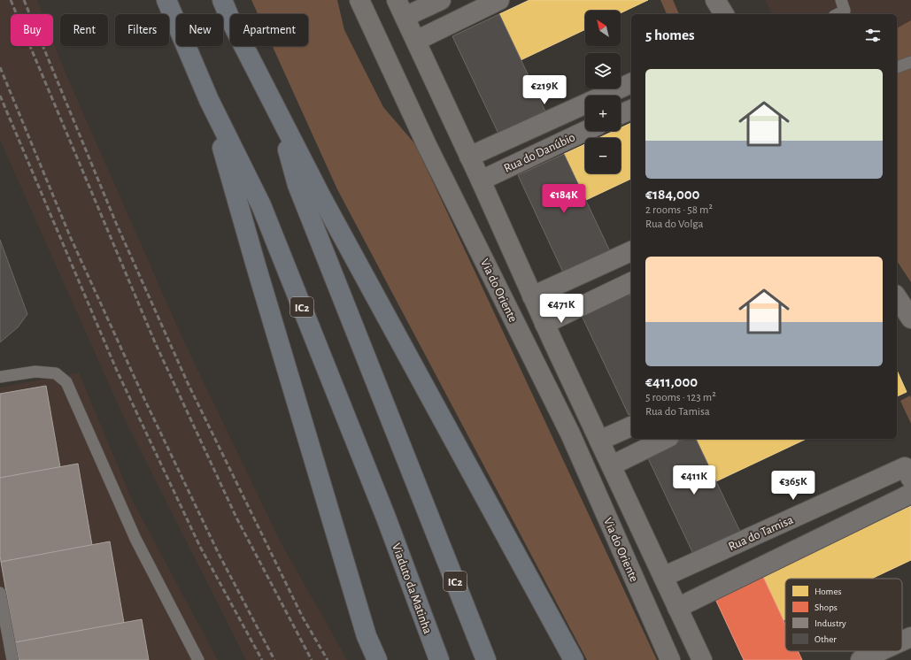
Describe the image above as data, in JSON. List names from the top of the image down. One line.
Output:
{"streets":{"highway":["IC2","Viaduto da Matinha"],"street":["Rua do Danúbio","Via do Oriente","Rua do Tamisa"]},"crossings":[["Rua do Danúbio","Via do Oriente"],["Via do Oriente","Rua do Tamisa"],["IC2","Viaduto da Matinha"]],"legend":["Homes","Shops","Industry","Other"],"north":"top left","page":{"map_buttons":["+","−"],"chip":["Buy","Rent","Filters","New","Apartment"],"heading":"5 homes","list":[{"name":"€184,000","note":"2 rooms · 58 m² · Rua do Volga"},{"name":"€411,000","note":"5 rooms · 123 m² · Rua do Tamisa"}],"price":["€219K","€184K","€471K","€411K","€365K"]}}
